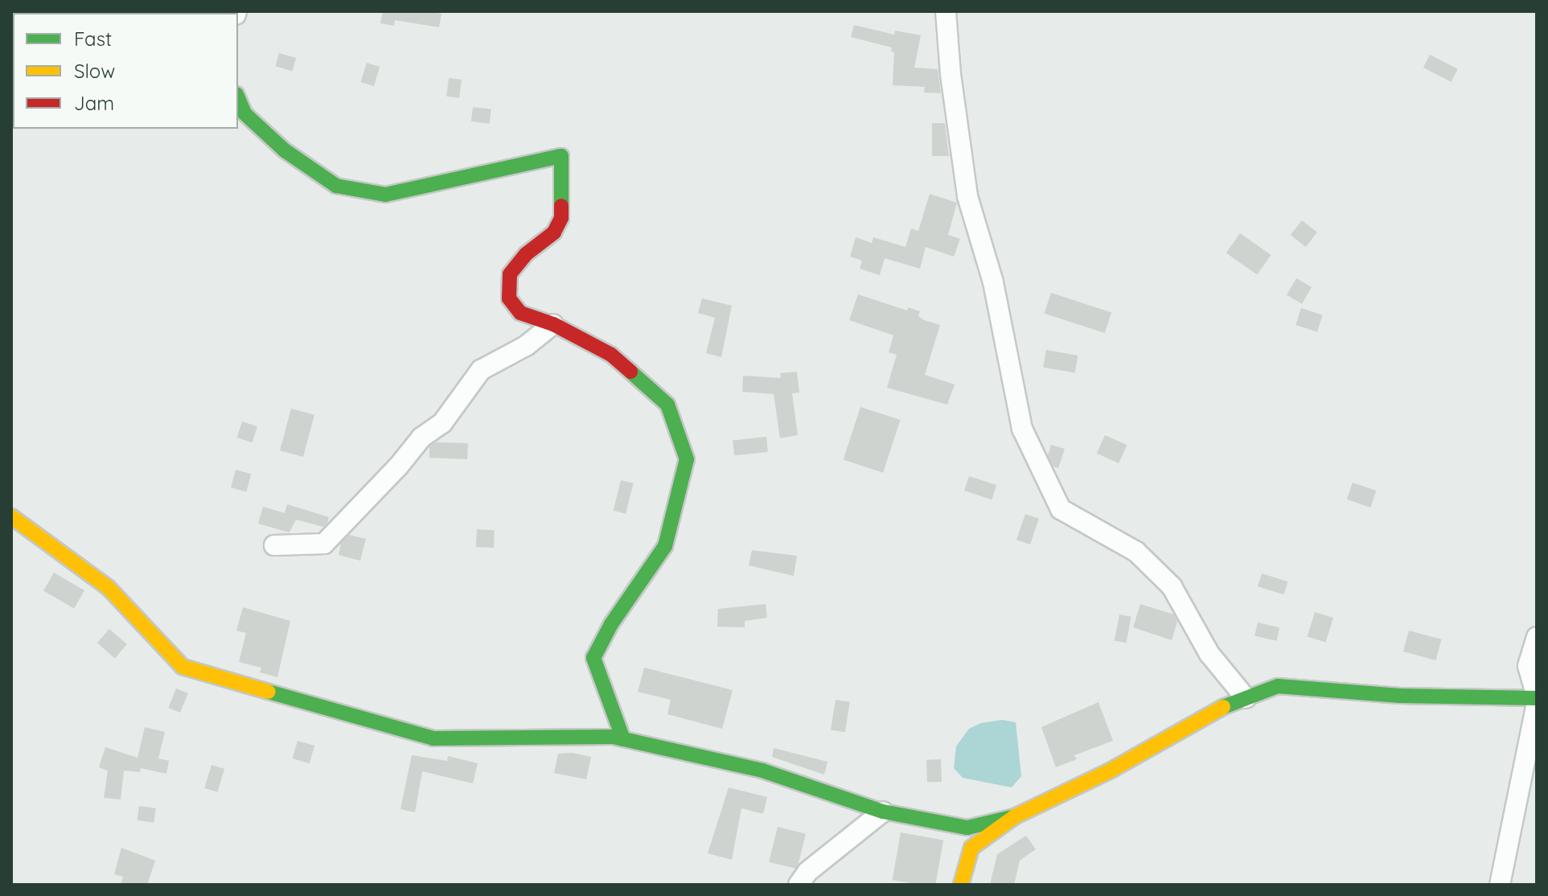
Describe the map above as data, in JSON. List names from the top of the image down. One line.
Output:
{"legend":["Fast","Slow","Jam"]}
